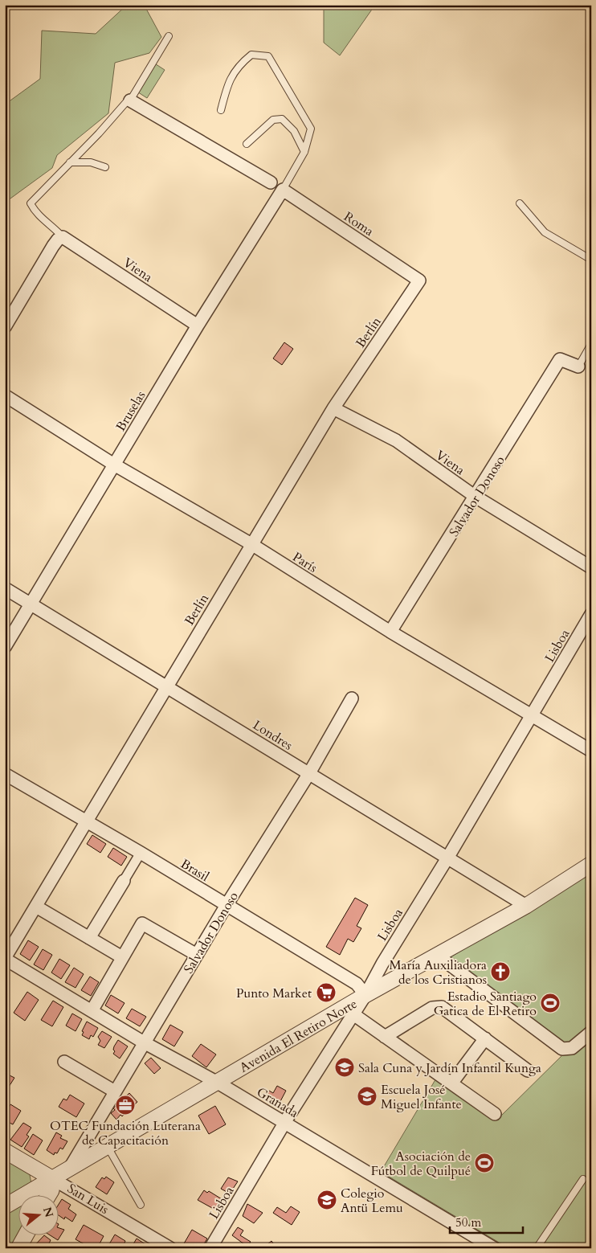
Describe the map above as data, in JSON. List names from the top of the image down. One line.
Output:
{"streets":{"street":["Roma","Viena","Berlín","Bruselas","Salvador Donoso","París","Lisboa","Londres","Brasil","Avenida El Retiro Norte","Granada","San Luis"]},"crossings":[["Roma","Berlín"],["Roma","Bruselas"],["Viena","Berlín"],["Viena","Bruselas"],["Viena","Salvador Donoso"],["Berlín","París"],["Berlín","Londres"],["Berlín","Brasil"],["Berlín","Granada"],["Bruselas","París"],["Bruselas","Londres"],["Salvador Donoso","París"],["Salvador Donoso","Londres"],["Salvador Donoso","Brasil"],["Salvador Donoso","Avenida El Retiro Norte"],["Salvador Donoso","Granada"],["París","Lisboa"],["Lisboa","Londres"],["Lisboa","Brasil"],["Lisboa","Avenida El Retiro Norte"],["Lisboa","Granada"],["Londres","Avenida El Retiro Norte"],["Brasil","Avenida El Retiro Norte"],["Avenida El Retiro Norte","Granada"],["Avenida El Retiro Norte","San Luis"]],"places":{"church":["María Auxiliadora de los Cristianos"],"supermarket":["Punto Market"],"sports":["Estadio Santiago Gatica de El Retiro","Asociación de Fútbol de Quilpué"],"school or university":["Sala Cuna y Jardín Infantil Kunga","Escuela José Miguel Infante","Colegio Antü Lemu"],"office":["OTEC Fundación Luterana de Capacitación"]},"scale_bar":"50 m","north":"right"}
